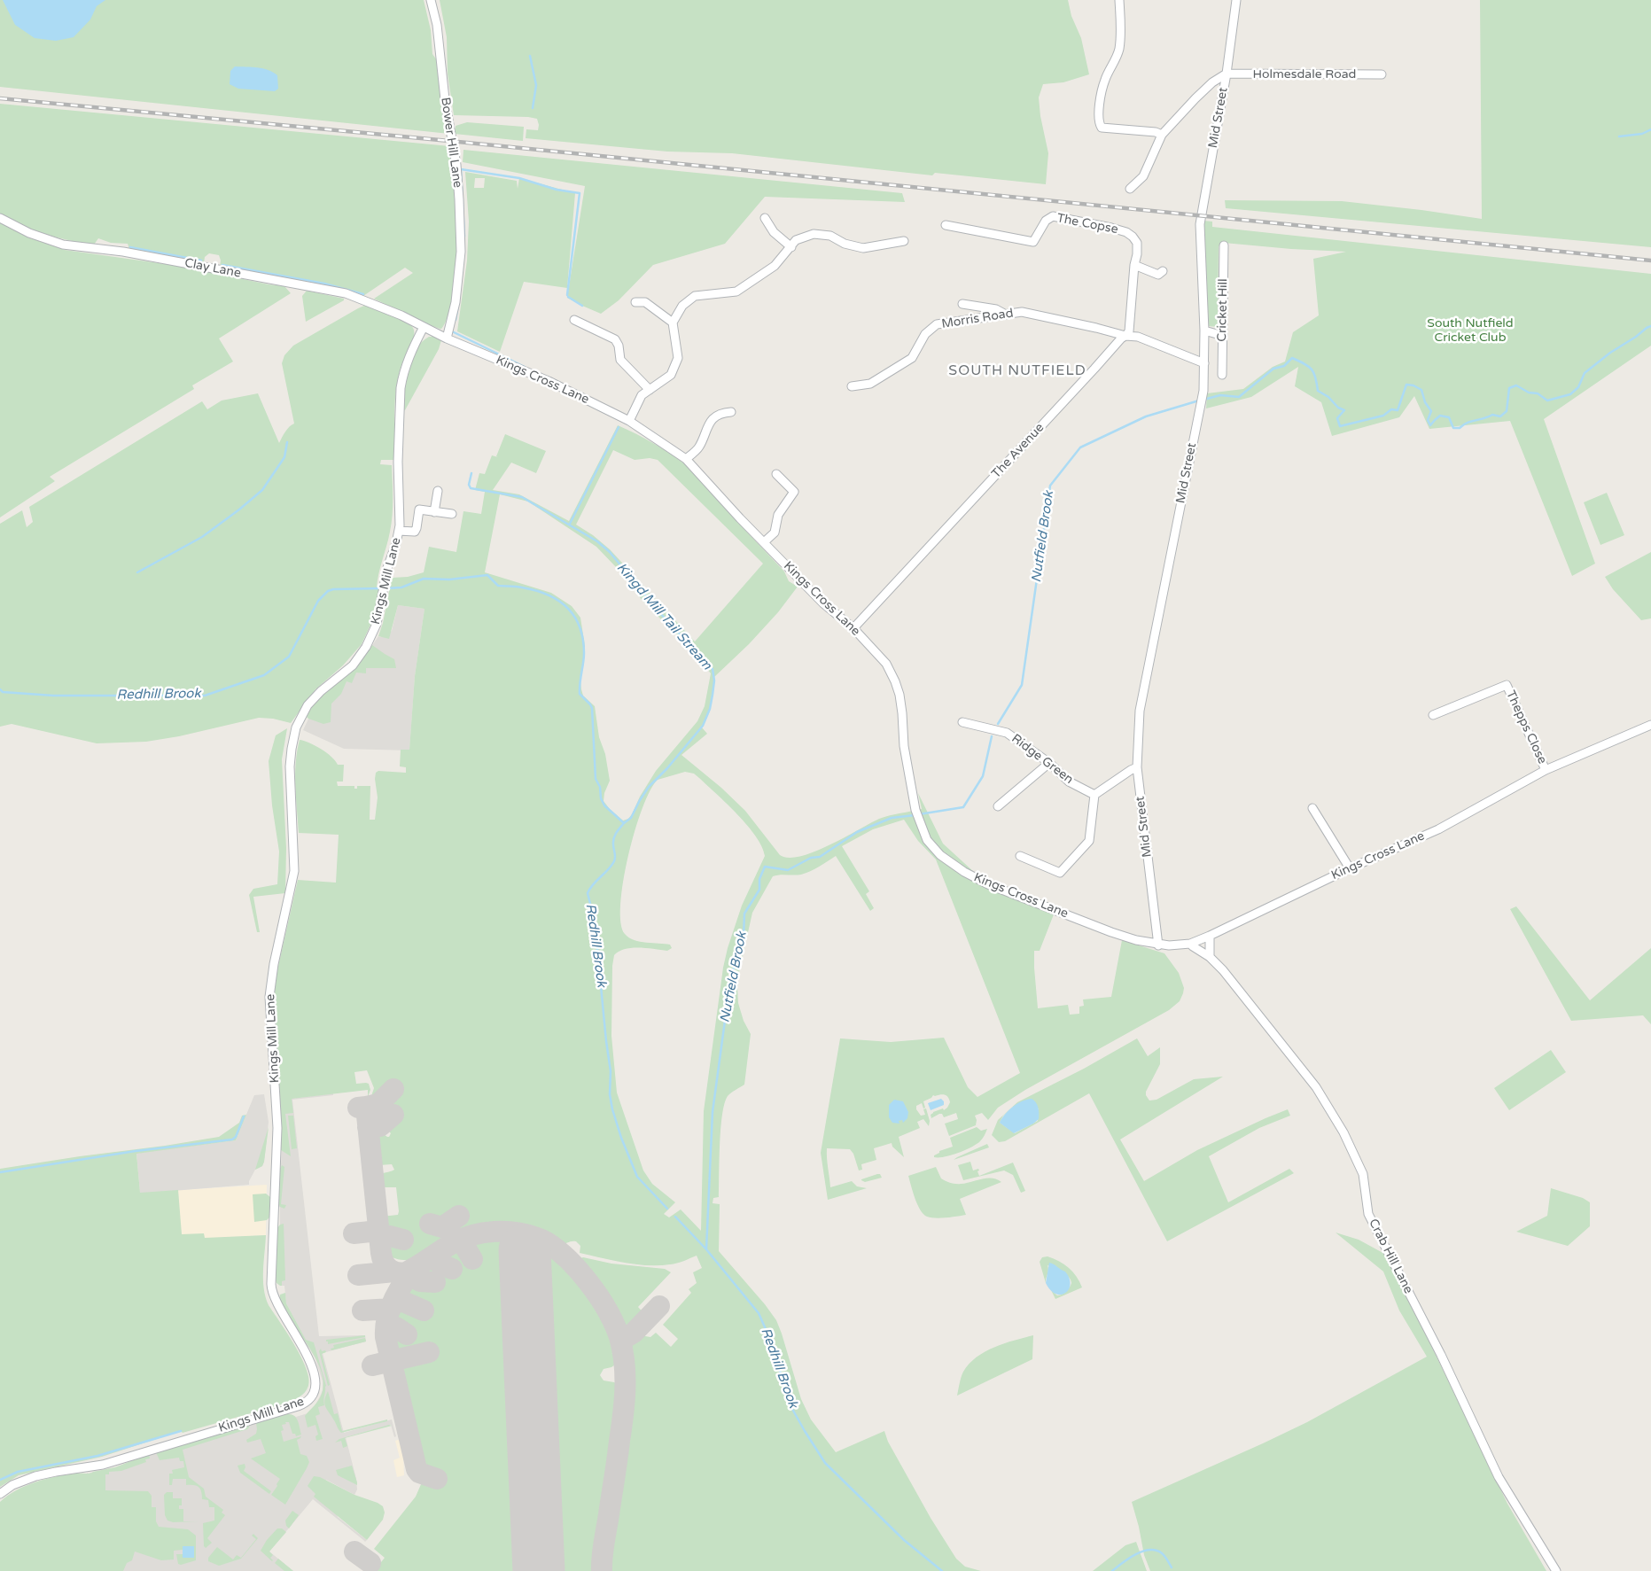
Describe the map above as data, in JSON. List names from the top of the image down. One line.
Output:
{"streets":{"street":["Holmesdale Road","Mid Street","Bower Hill Lane","The Copse","Clay Lane","Cricket Hill","Morris Road","Kings Cross Lane","The Avenue","Kings Mill Lane","Thepps Close","Ridge Green","Crab Hill Lane"]},"crossings":[["Holmesdale Road","Mid Street"],["Mid Street","Kings Cross Lane"],["Bower Hill Lane","Kings Cross Lane"],["Clay Lane","Kings Cross Lane"],["Clay Lane","Kings Mill Lane"],["Morris Road","The Avenue"],["Kings Cross Lane","The Avenue"],["Kings Cross Lane","Kings Mill Lane"],["Kings Cross Lane","Thepps Close"],["Kings Cross Lane","Crab Hill Lane"]],"districts":["SOUTH NUTFIELD"],"water":["Nutfield Brook","Kingd Mill Tail Stream","Redhill Brook"],"parks":["South Nutfield Cricket Club"]}
